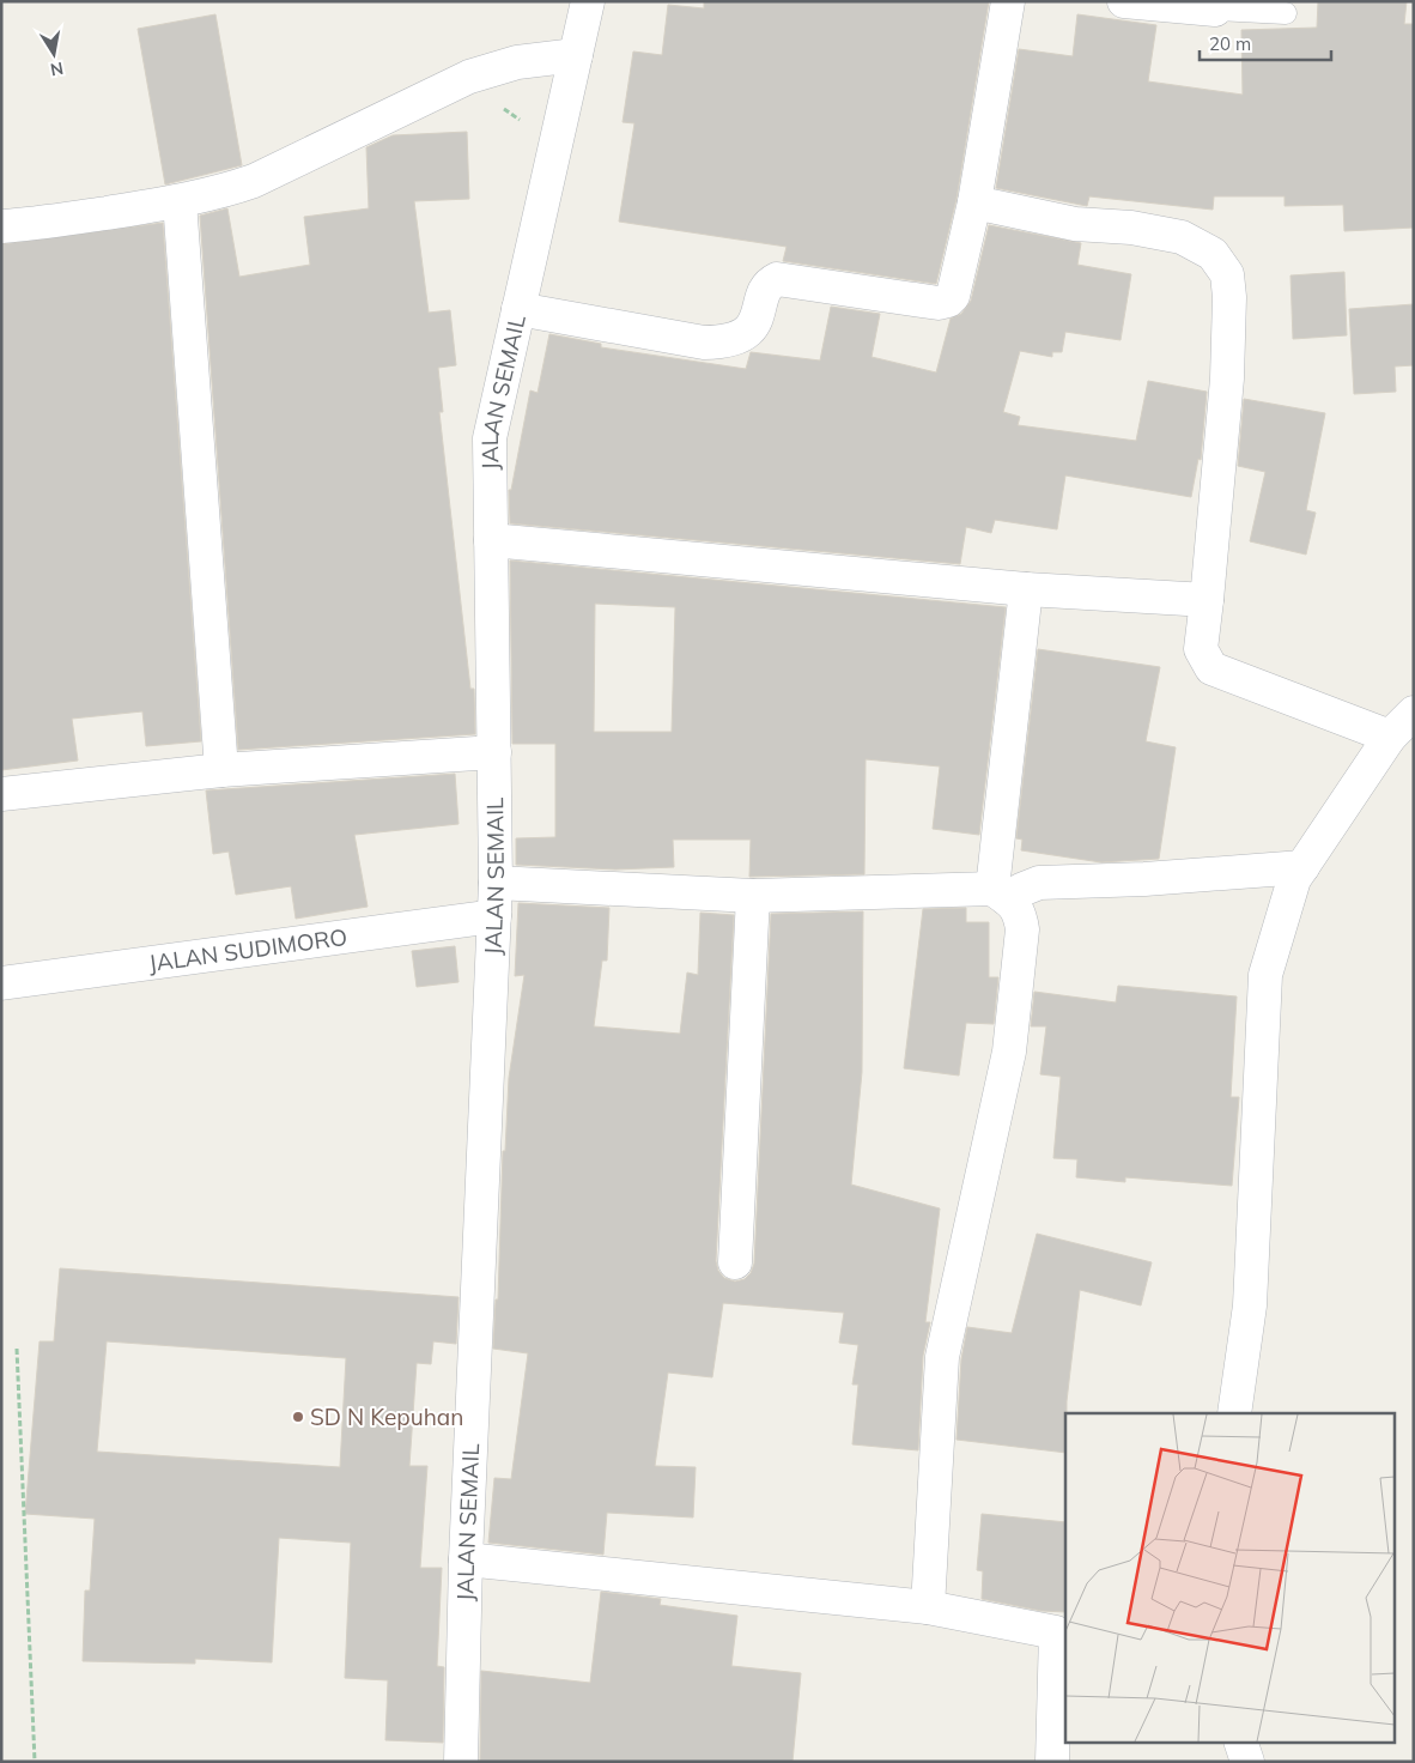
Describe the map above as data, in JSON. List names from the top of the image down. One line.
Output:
{"streets":{"street":["JALAN SEMAIL","JALAN SUDIMORO"]},"crossings":[["JALAN SEMAIL","JALAN SUDIMORO"]],"places":["SD N Kepuhan"],"scale_bar":"20 m","north":"bottom"}
